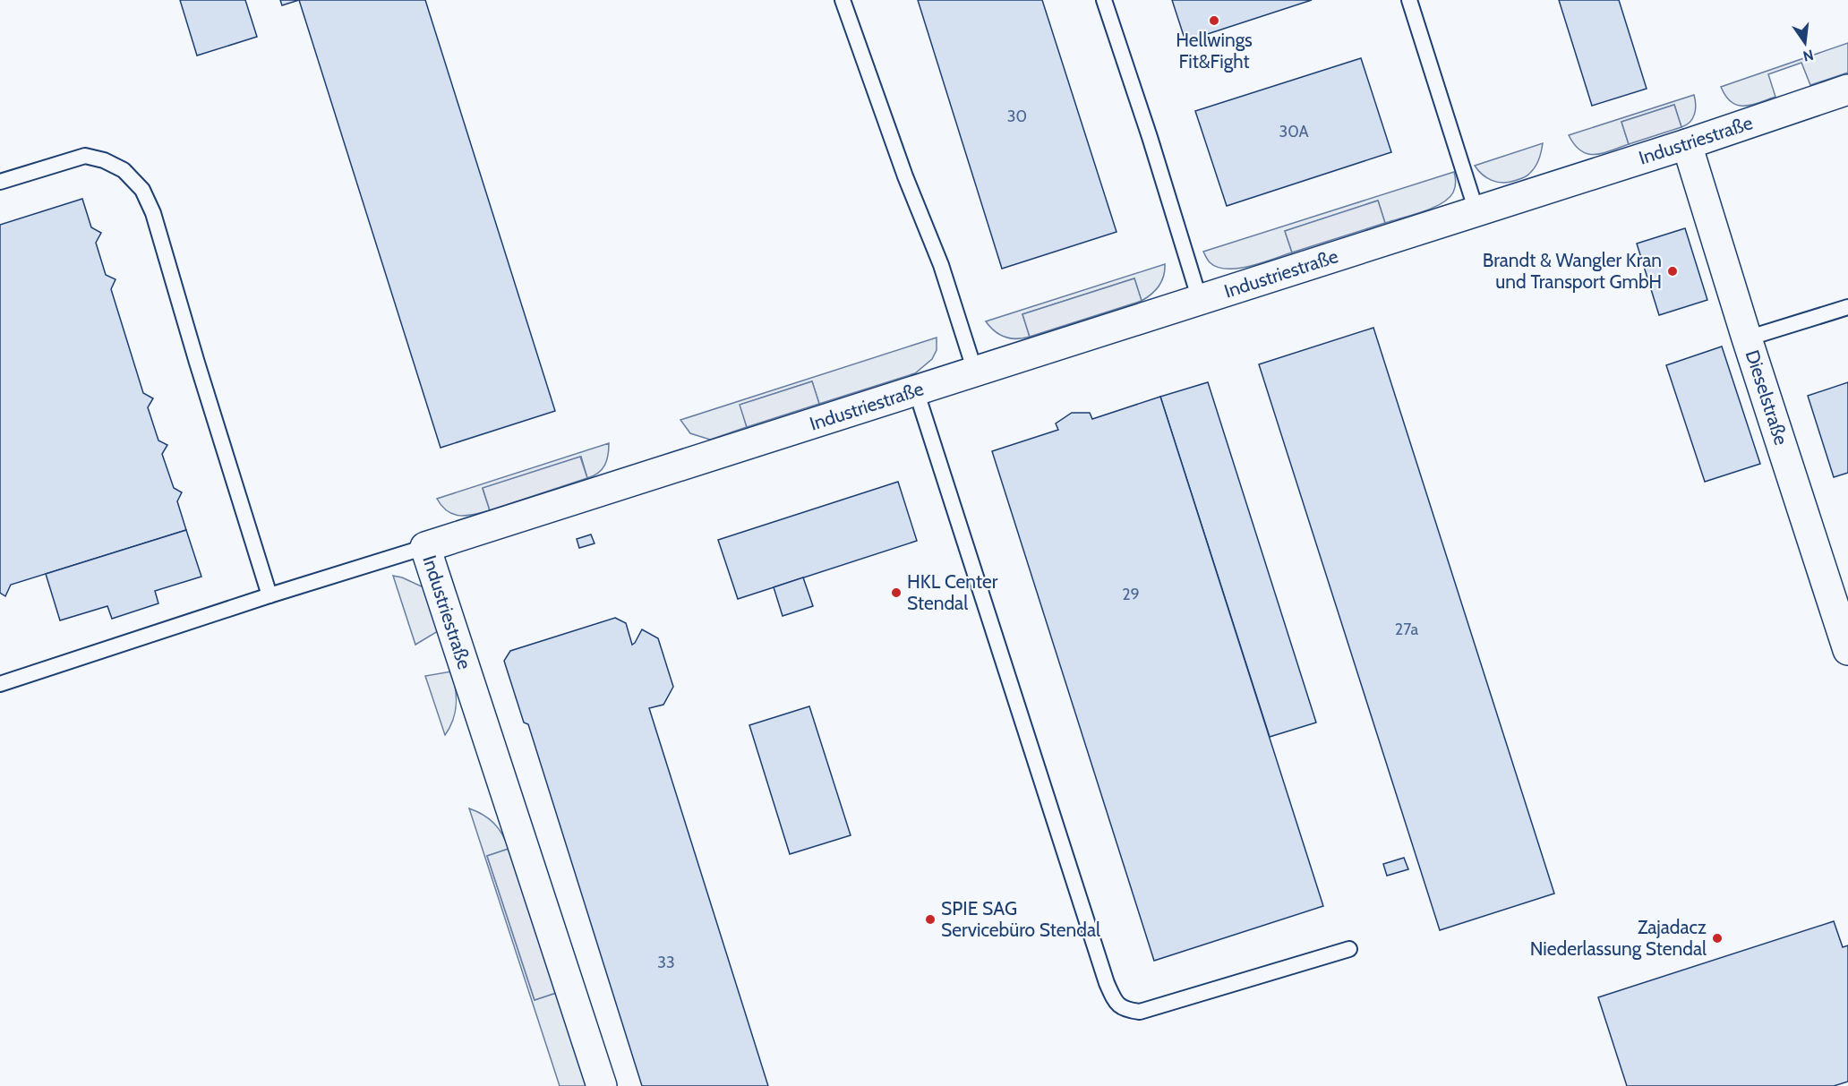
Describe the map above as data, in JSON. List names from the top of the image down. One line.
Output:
{"streets":{"street":["Industriestraße","Dieselstraße"]},"crossings":[["Industriestraße","Dieselstraße"]],"places":["Hellwings Fit&Fight","Brandt & Wangler Kran und Transport GmbH","HKL Center Stendal","SPIE SAG Servicebüro Stendal","Zajadacz Niederlassung Stendal"],"house_numbers":["30","30A","29","27a","33"],"north":"bottom"}
